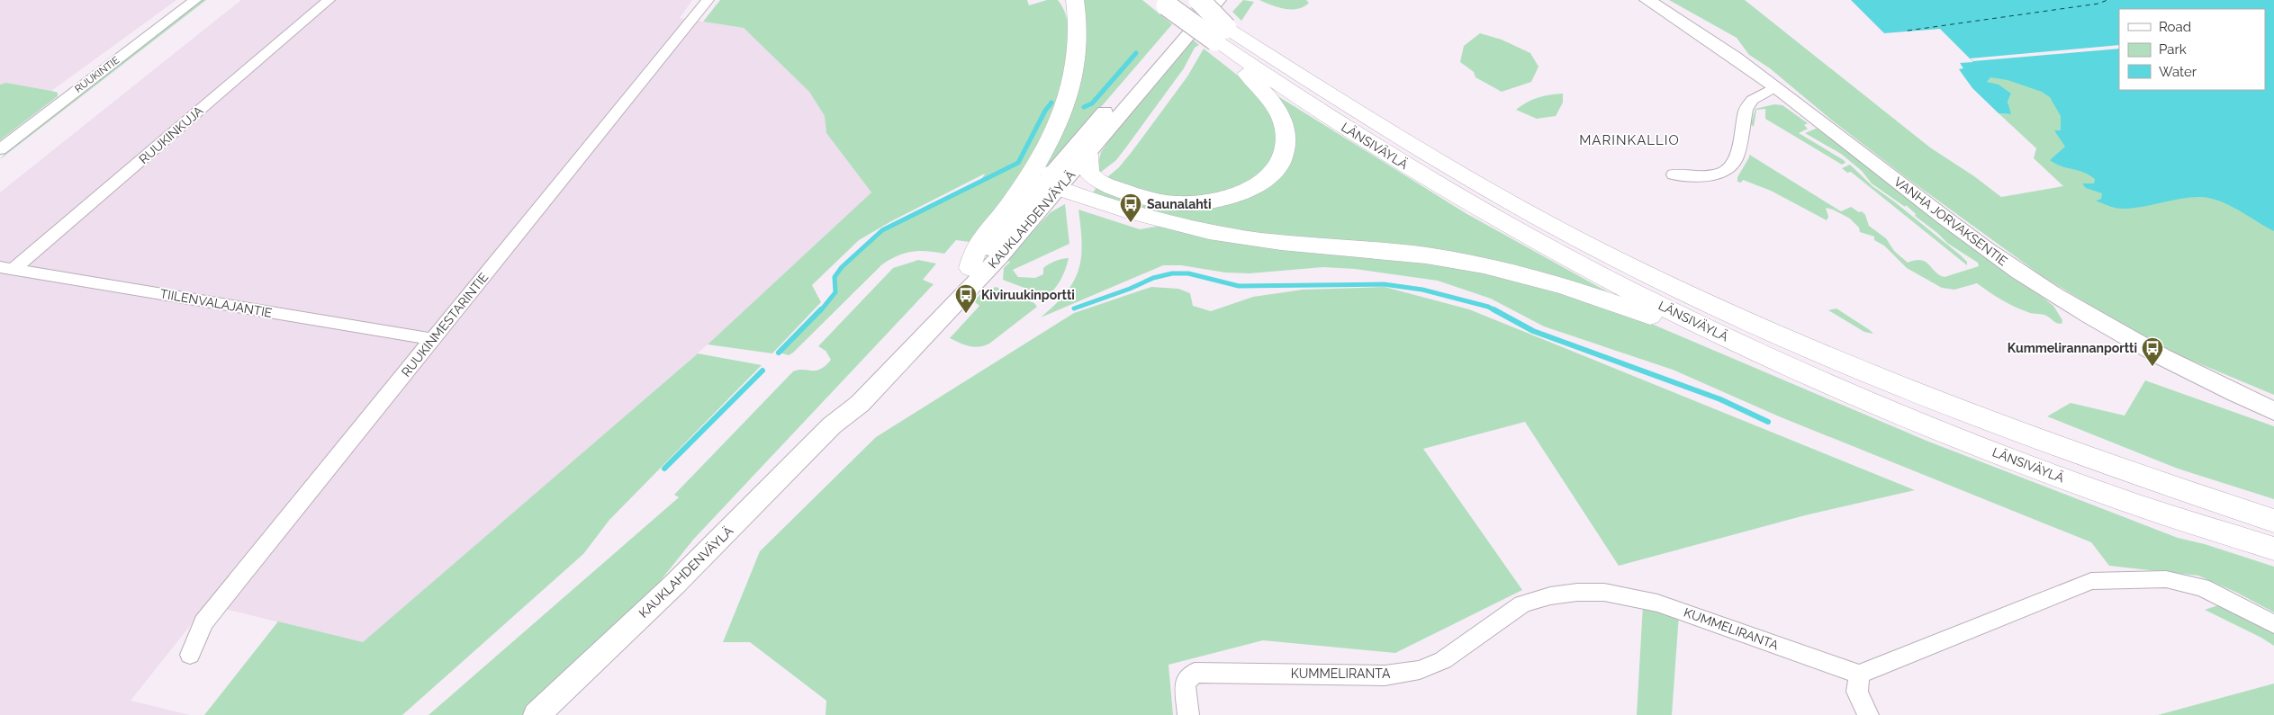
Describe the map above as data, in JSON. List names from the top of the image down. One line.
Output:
{"streets":{"highway":["LÄNSIVÄYLÄ"],"main road":["KAUKLAHDENVÄYLÄ","VANHA JORVAKSENTIE"],"street":["RUUKINTIE","RUUKINKUJA","TIILENVALAJANTIE","RUUKINMESTARINTIE","KUMMELIRANTA"]},"crossings":[["RUUKINKUJA","TIILENVALAJANTIE"],["TIILENVALAJANTIE","RUUKINMESTARINTIE"]],"districts":["MARINKALLIO"],"places":{"bus stop":["Saunalahti","Kiviruukinportti","Kummelirannanportti"]},"legend":["Road","Park","Water"]}
